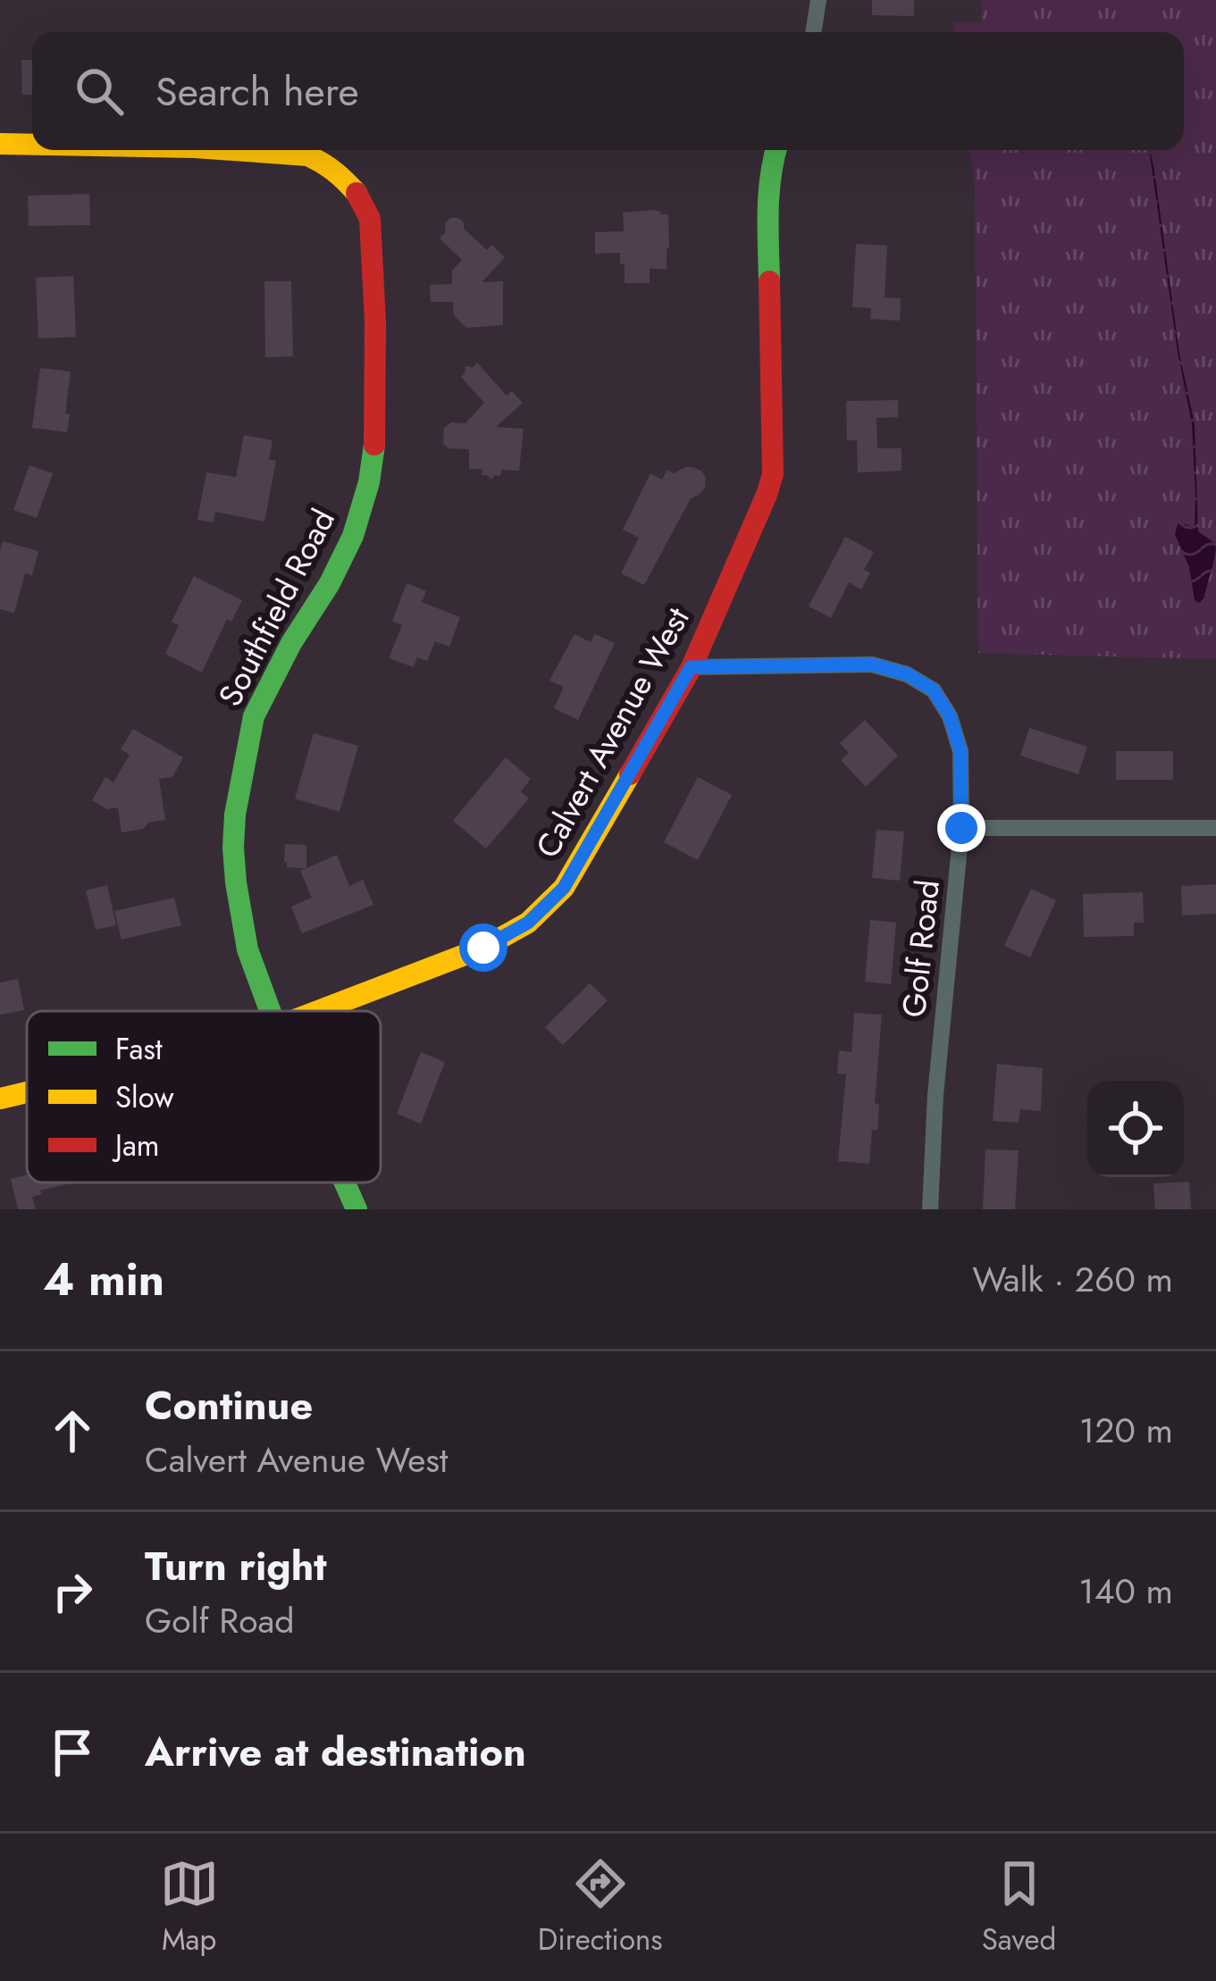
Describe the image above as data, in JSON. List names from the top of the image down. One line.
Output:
{"streets":{"street":["Southfield Road","Calvert Avenue West","Golf Road"]},"crossings":[["Calvert Avenue West","Golf Road"]],"legend":["Fast","Slow","Jam"],"page":{"search":"Search here","heading":["4 min","Walk · 260 m"],"list":[["Continue","Calvert Avenue West","120 m"],["Turn right","Golf Road","140 m"],"Arrive at destination"],"nav":["Map","Directions","Saved"]}}
